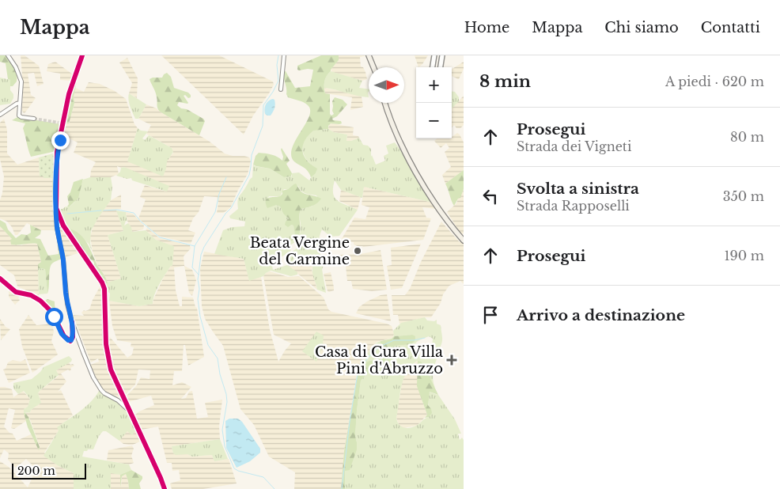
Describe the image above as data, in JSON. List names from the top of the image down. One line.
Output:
{"places":{"other":["Beata Vergine del Carmine"],"health":["Casa di Cura Villa Pini d'Abruzzo"]},"scale_bar":"200 m","north":"right","page":{"header":"Mappa","nav":["Home","Mappa","Chi siamo","Contatti"],"heading":["8 min","A piedi · 620 m"],"map_buttons":["+","−"],"list":[["Prosegui","Strada dei Vigneti","80 m"],["Svolta a sinistra","Strada Rapposelli","350 m"],["Prosegui","190 m"],"Arrivo a destinazione"],"scale":"200 m"}}
